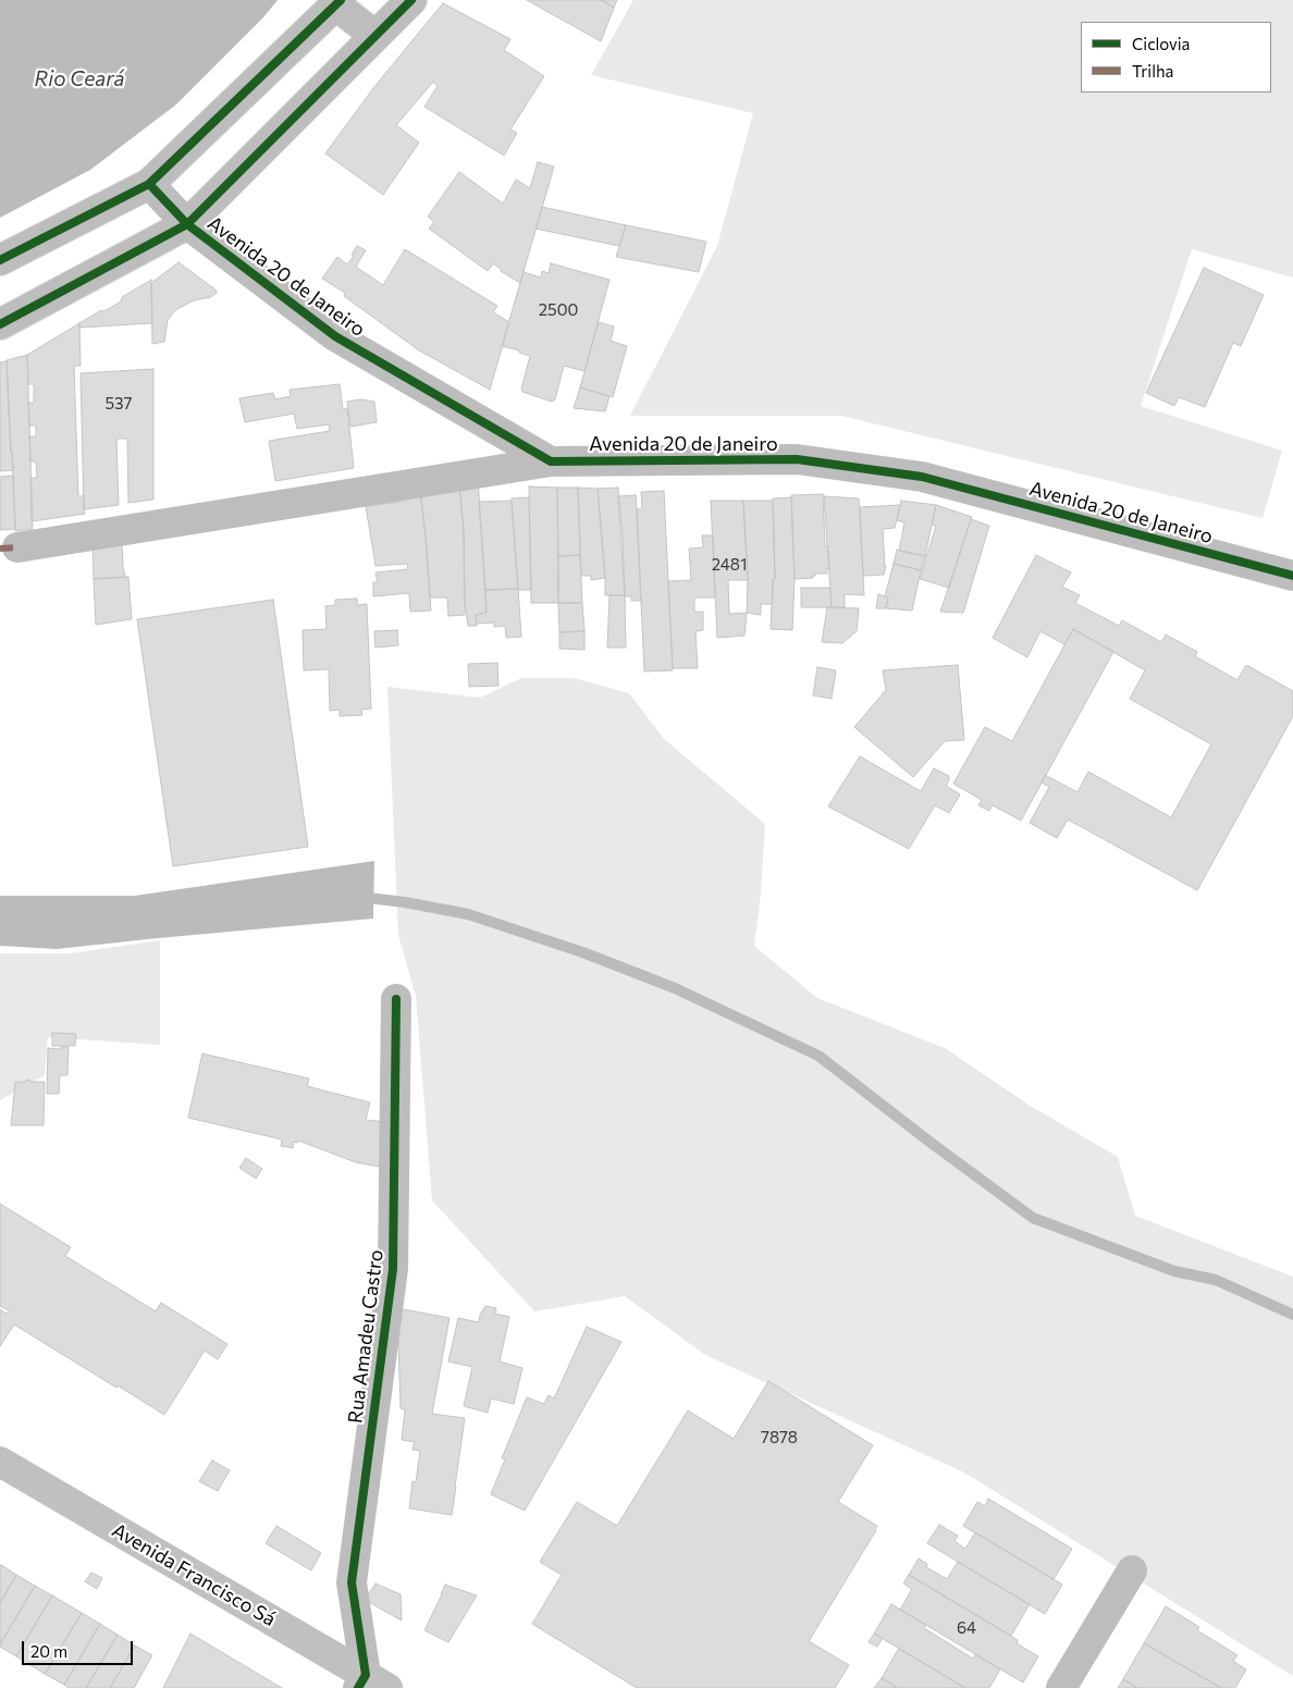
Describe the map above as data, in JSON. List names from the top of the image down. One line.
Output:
{"streets":{"main road":["Avenida Francisco Sá"],"street":["Avenida 20 de Janeiro","Rua Amadeu Castro"]},"crossings":[["Rua Amadeu Castro","Avenida Francisco Sá"]],"water":["Rio Ceará"],"house_numbers":["2500","537","2481","7878","64"],"legend":["Ciclovia","Trilha"],"scale_bar":"20 m"}
